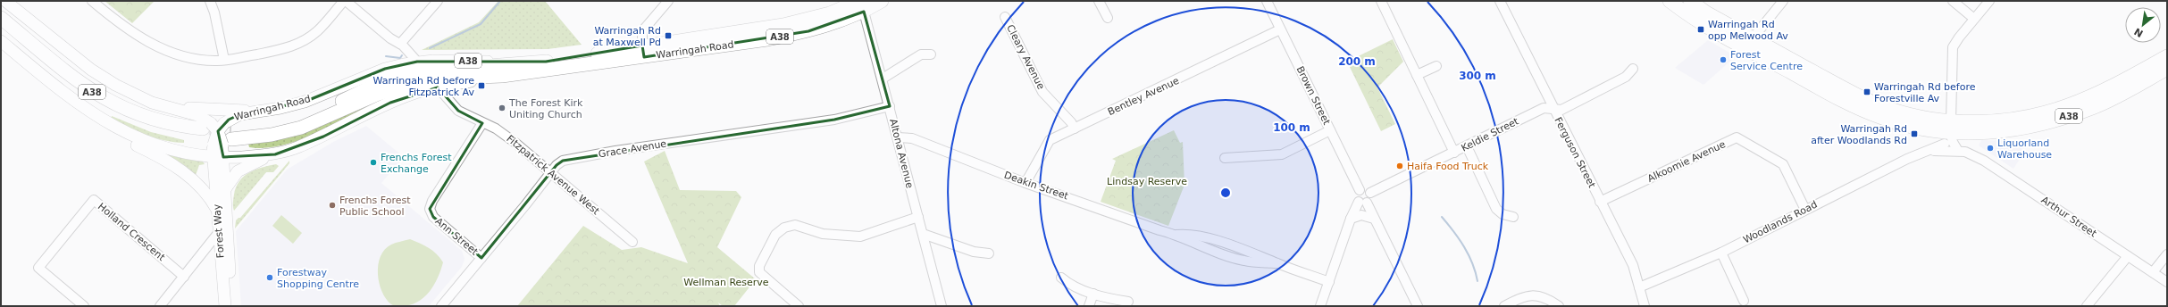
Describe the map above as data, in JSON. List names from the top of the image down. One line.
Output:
{"streets":{"highway":["A38","Warringah Road"],"main road":["Forest Way"],"street":["Cleary Avenue","Brown Street","Bentley Avenue","Keldie Street","Grace Avenue","Ferguson Street","Altona Avenue","Alkoomie Avenue","Fitzpatrick Avenue West","Deakin Street","Arthur Street","Woodlands Road","Holland Crescent","Ann Street"]},"crossings":[["A38","Warringah Road"],["A38","Arthur Street"],["A38","Woodlands Road"],["Warringah Road","Altona Avenue"],["Warringah Road","Fitzpatrick Avenue West"],["Warringah Road","Forest Way"],["Cleary Avenue","Bentley Avenue"],["Brown Street","Bentley Avenue"],["Brown Street","Keldie Street"],["Bentley Avenue","Deakin Street"],["Keldie Street","Ferguson Street"],["Grace Avenue","Altona Avenue"],["Grace Avenue","Fitzpatrick Avenue West"],["Grace Avenue","Ann Street"],["Ferguson Street","Alkoomie Avenue"],["Ferguson Street","Woodlands Road"],["Altona Avenue","Deakin Street"],["Alkoomie Avenue","Woodlands Road"],["Fitzpatrick Avenue West","Ann Street"],["Arthur Street","Woodlands Road"]],"parks":["Lindsay Reserve","Wellman Reserve"],"places":{"transit":["Warringah Rd opp Melwood Av","Warringah Rd at Maxwell Pd","Warringah Rd before Fitzpatrick Av","Warringah Rd before Forestville Av","Warringah Rd after Woodlands Rd"],"other":["Forest Service Centre","The Forest Kirk Uniting Church","Liquorland Warehouse","Frenchs Forest Exchange","Haifa Food Truck","Frenchs Forest Public School","Forestway Shopping Centre"]},"north":"bottom left","rings":["200 m","300 m","100 m"]}
